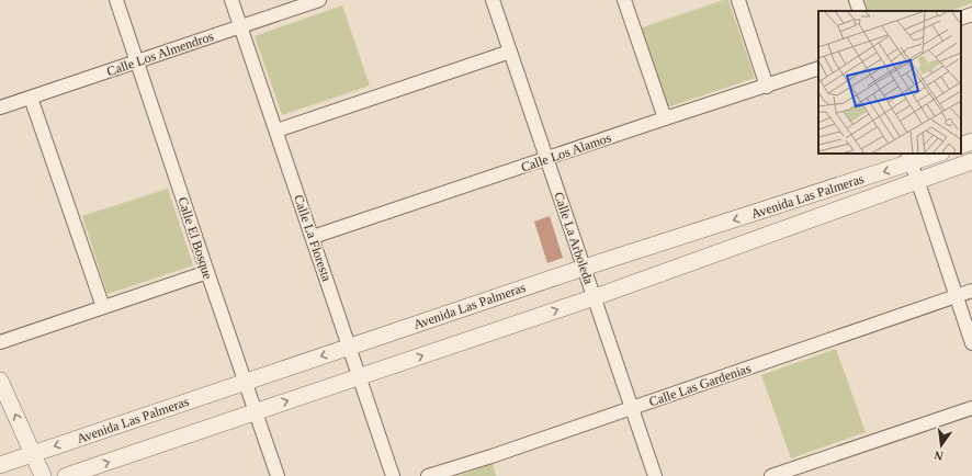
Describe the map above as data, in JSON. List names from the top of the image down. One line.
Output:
{"streets":{"street":["Calle Los Almendros","Calle Los Alamos","Avenida Las Palmeras","Calle El Bosque","Calle La Floresta","Calle La Arboleda","Calle Las Gardenias"]},"crossings":[["Calle Los Almendros","Calle El Bosque"],["Calle Los Almendros","Calle La Floresta"],["Calle Los Alamos","Calle La Floresta"],["Calle Los Alamos","Calle La Arboleda"],["Avenida Las Palmeras","Calle El Bosque"],["Avenida Las Palmeras","Calle La Floresta"],["Avenida Las Palmeras","Calle La Arboleda"],["Calle La Arboleda","Calle Las Gardenias"]],"north":"bottom"}
